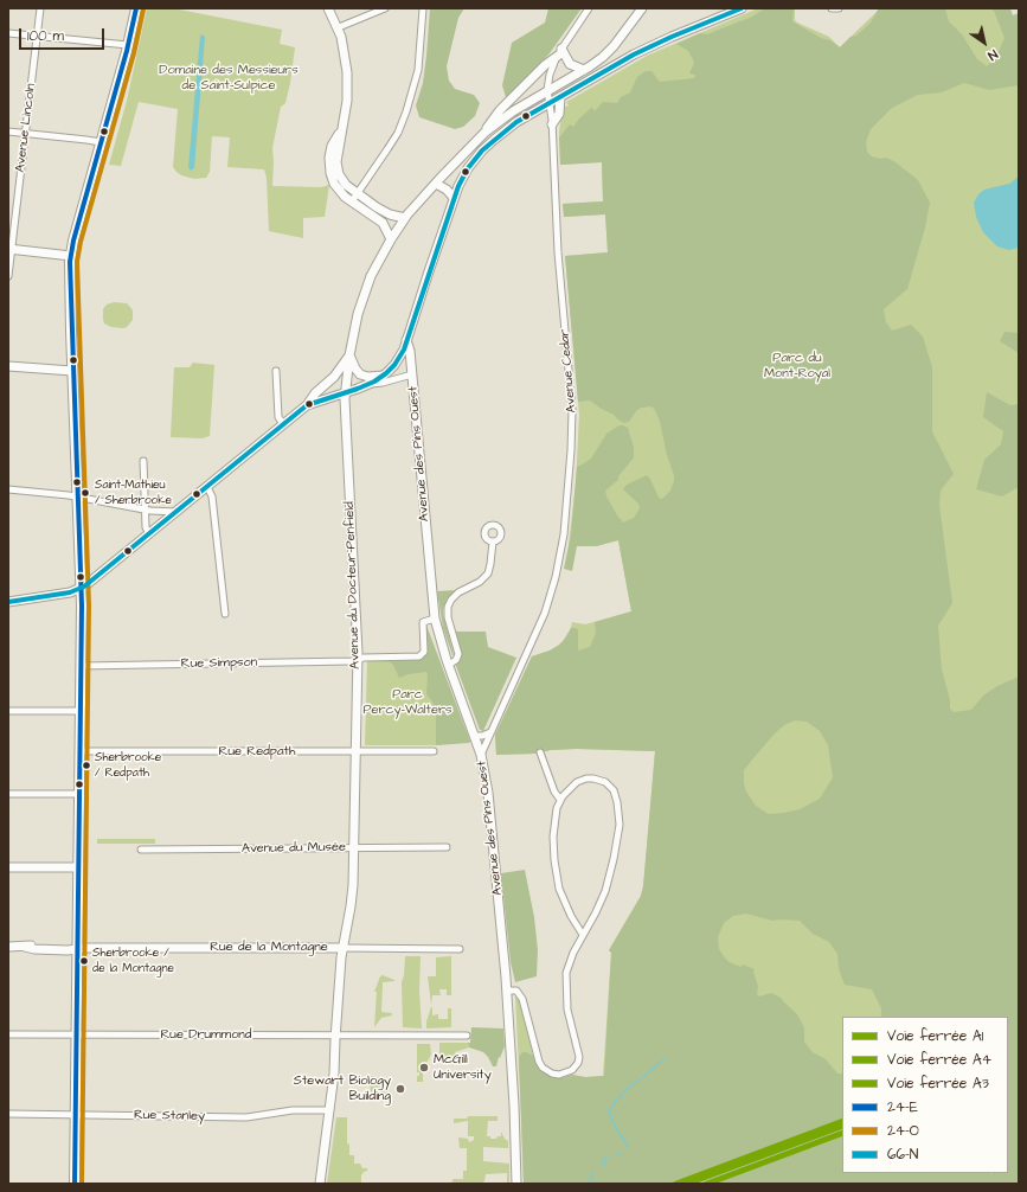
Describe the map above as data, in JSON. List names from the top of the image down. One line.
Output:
{"streets":{"main road":["Avenue des Pins Ouest","Avenue du Docteur-Penfield","Rue de la Montagne"],"street":["Avenue Lincoln","Avenue Cedar","Rue Simpson","Rue Redpath","Avenue du Musée","Rue Drummond","Rue Stanley"]},"crossings":[["Avenue Cedar","Avenue des Pins Ouest"],["Avenue Cedar","Avenue du Docteur-Penfield"],["Avenue des Pins Ouest","Rue Simpson"],["Avenue du Docteur-Penfield","Rue Simpson"],["Avenue du Docteur-Penfield","Rue Redpath"],["Avenue du Docteur-Penfield","Avenue du Musée"],["Avenue du Docteur-Penfield","Rue de la Montagne"],["Avenue du Docteur-Penfield","Rue Drummond"],["Avenue du Docteur-Penfield","Rue Stanley"]],"parks":["Domaine des Messieurs de Saint-Sulpice","Parc du Mont-Royal","Parc Percy-Walters"],"places":["Saint-Mathieu / Sherbrooke","Sherbrooke / Redpath","Sherbrooke / de la Montagne","McGill University","Stewart Biology Building"],"lines":["transit line 24-E","transit line 66-N","transit line 24-O","rail line A1","rail line A4","rail line A3"],"legend":["Voie ferrée A1","Voie ferrée A4","Voie ferrée A3","24-E","24-O","66-N"],"scale_bar":"100 m","north":"bottom right"}
